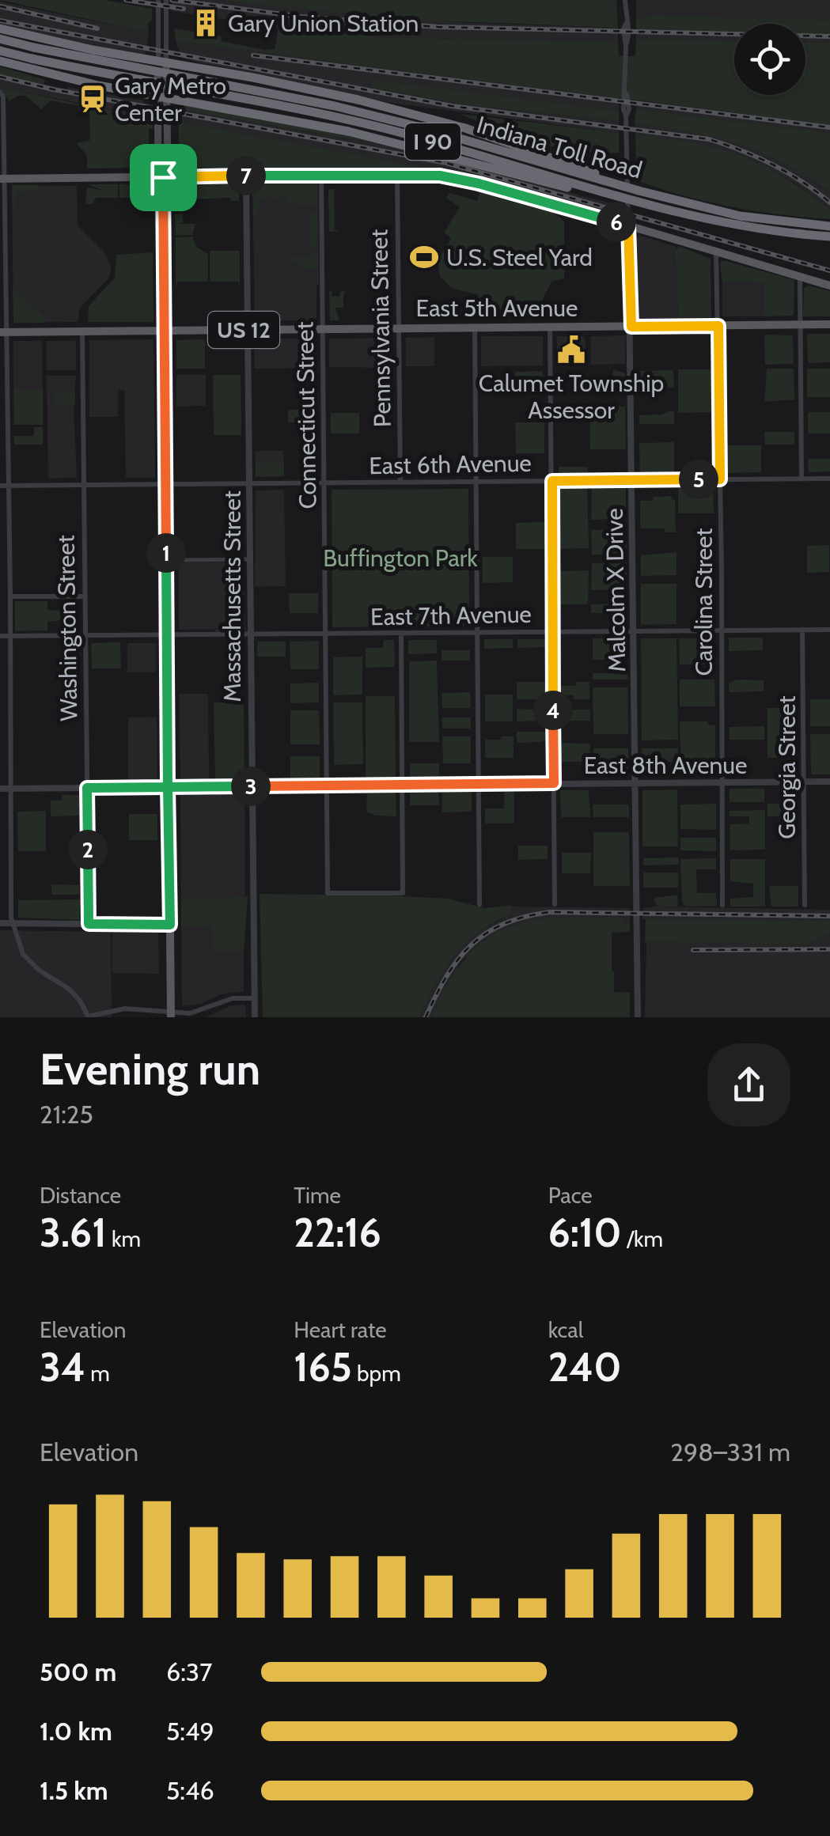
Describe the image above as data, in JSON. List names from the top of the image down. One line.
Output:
{"streets":{"highway":["I 90","Indiana Toll Road"],"main road":["East 5th Avenue","US 12"],"street":["Pennsylvania Street","Connecticut Street","East 6th Avenue","Malcolm X Drive","Massachusetts Street","Carolina Street","East 7th Avenue","Washington Street","East 8th Avenue","Georgia Street"]},"crossings":[["East 5th Avenue","Pennsylvania Street"],["East 5th Avenue","US 12"],["East 5th Avenue","Connecticut Street"],["East 5th Avenue","Malcolm X Drive"],["East 5th Avenue","Massachusetts Street"],["East 5th Avenue","Carolina Street"],["Pennsylvania Street","East 6th Avenue"],["US 12","Washington Street"],["Connecticut Street","East 6th Avenue"],["Connecticut Street","East 7th Avenue"],["Connecticut Street","East 8th Avenue"],["East 6th Avenue","Malcolm X Drive"],["East 6th Avenue","Massachusetts Street"],["East 6th Avenue","Carolina Street"],["East 6th Avenue","Washington Street"],["Malcolm X Drive","East 7th Avenue"],["Malcolm X Drive","East 8th Avenue"],["Massachusetts Street","East 7th Avenue"],["Massachusetts Street","East 8th Avenue"],["Carolina Street","East 7th Avenue"],["Carolina Street","East 8th Avenue"],["East 7th Avenue","Washington Street"],["East 7th Avenue","Georgia Street"],["Washington Street","East 8th Avenue"],["East 8th Avenue","Georgia Street"]],"parks":["Buffington Park"],"places":{"building":["Gary Union Station"],"station":["Gary Metro Center"],"sports":["U.S. Steel Yard"],"public building":["Calumet Township Assessor"]},"page":{"pins":["7","6","5","1","4","3","2"],"heading":["Evening run","21:25"],"stats":[["Distance","3.61 km"],["Time","22:16"],["Pace","6:10 /km"],["Elevation","34 m"],["Heart rate","165 bpm"],["kcal","240"]],"chart":["Elevation","298–331 m"],"list":[{"name":"500 m","note":"6:37"},{"name":"1.0 km","note":"5:49"},{"name":"1.5 km","note":"5:46"}]}}
